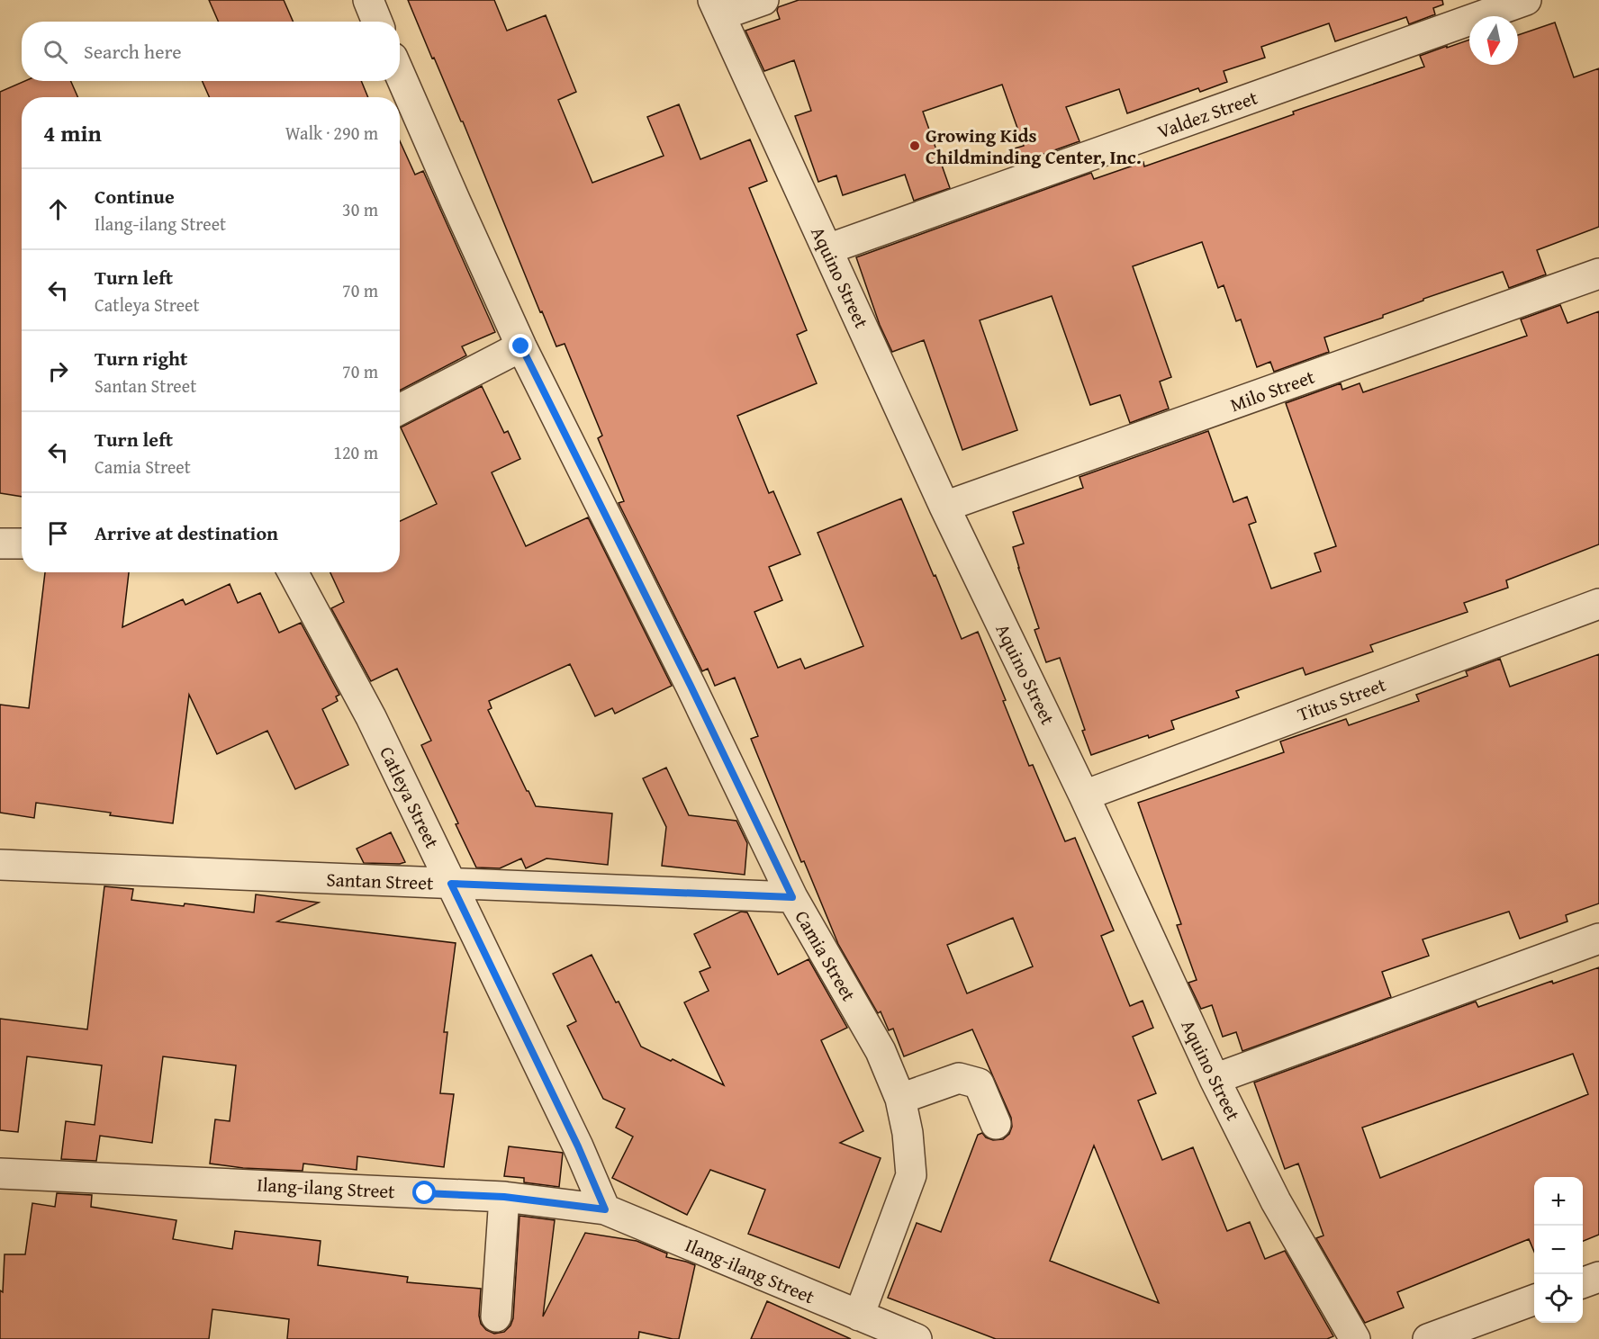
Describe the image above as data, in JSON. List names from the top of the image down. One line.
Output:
{"streets":{"street":["Valdez Street","Aquino Street","Milo Street","Titus Street","Catleya Street","Santan Street","Camia Street","Ilang-ilang Street"]},"crossings":[["Valdez Street","Aquino Street"],["Aquino Street","Milo Street"],["Aquino Street","Titus Street"],["Catleya Street","Santan Street"],["Catleya Street","Ilang-ilang Street"],["Santan Street","Camia Street"],["Camia Street","Ilang-ilang Street"]],"places":["Growing Kids Childminding Center, Inc."],"north":"bottom","page":{"search":"Search here","heading":["4 min","Walk · 290 m"],"list":[["Continue","Ilang-ilang Street","30 m"],["Turn left","Catleya Street","70 m"],["Turn right","Santan Street","70 m"],["Turn left","Camia Street","120 m"],"Arrive at destination"],"map_buttons":["+","−"]}}
